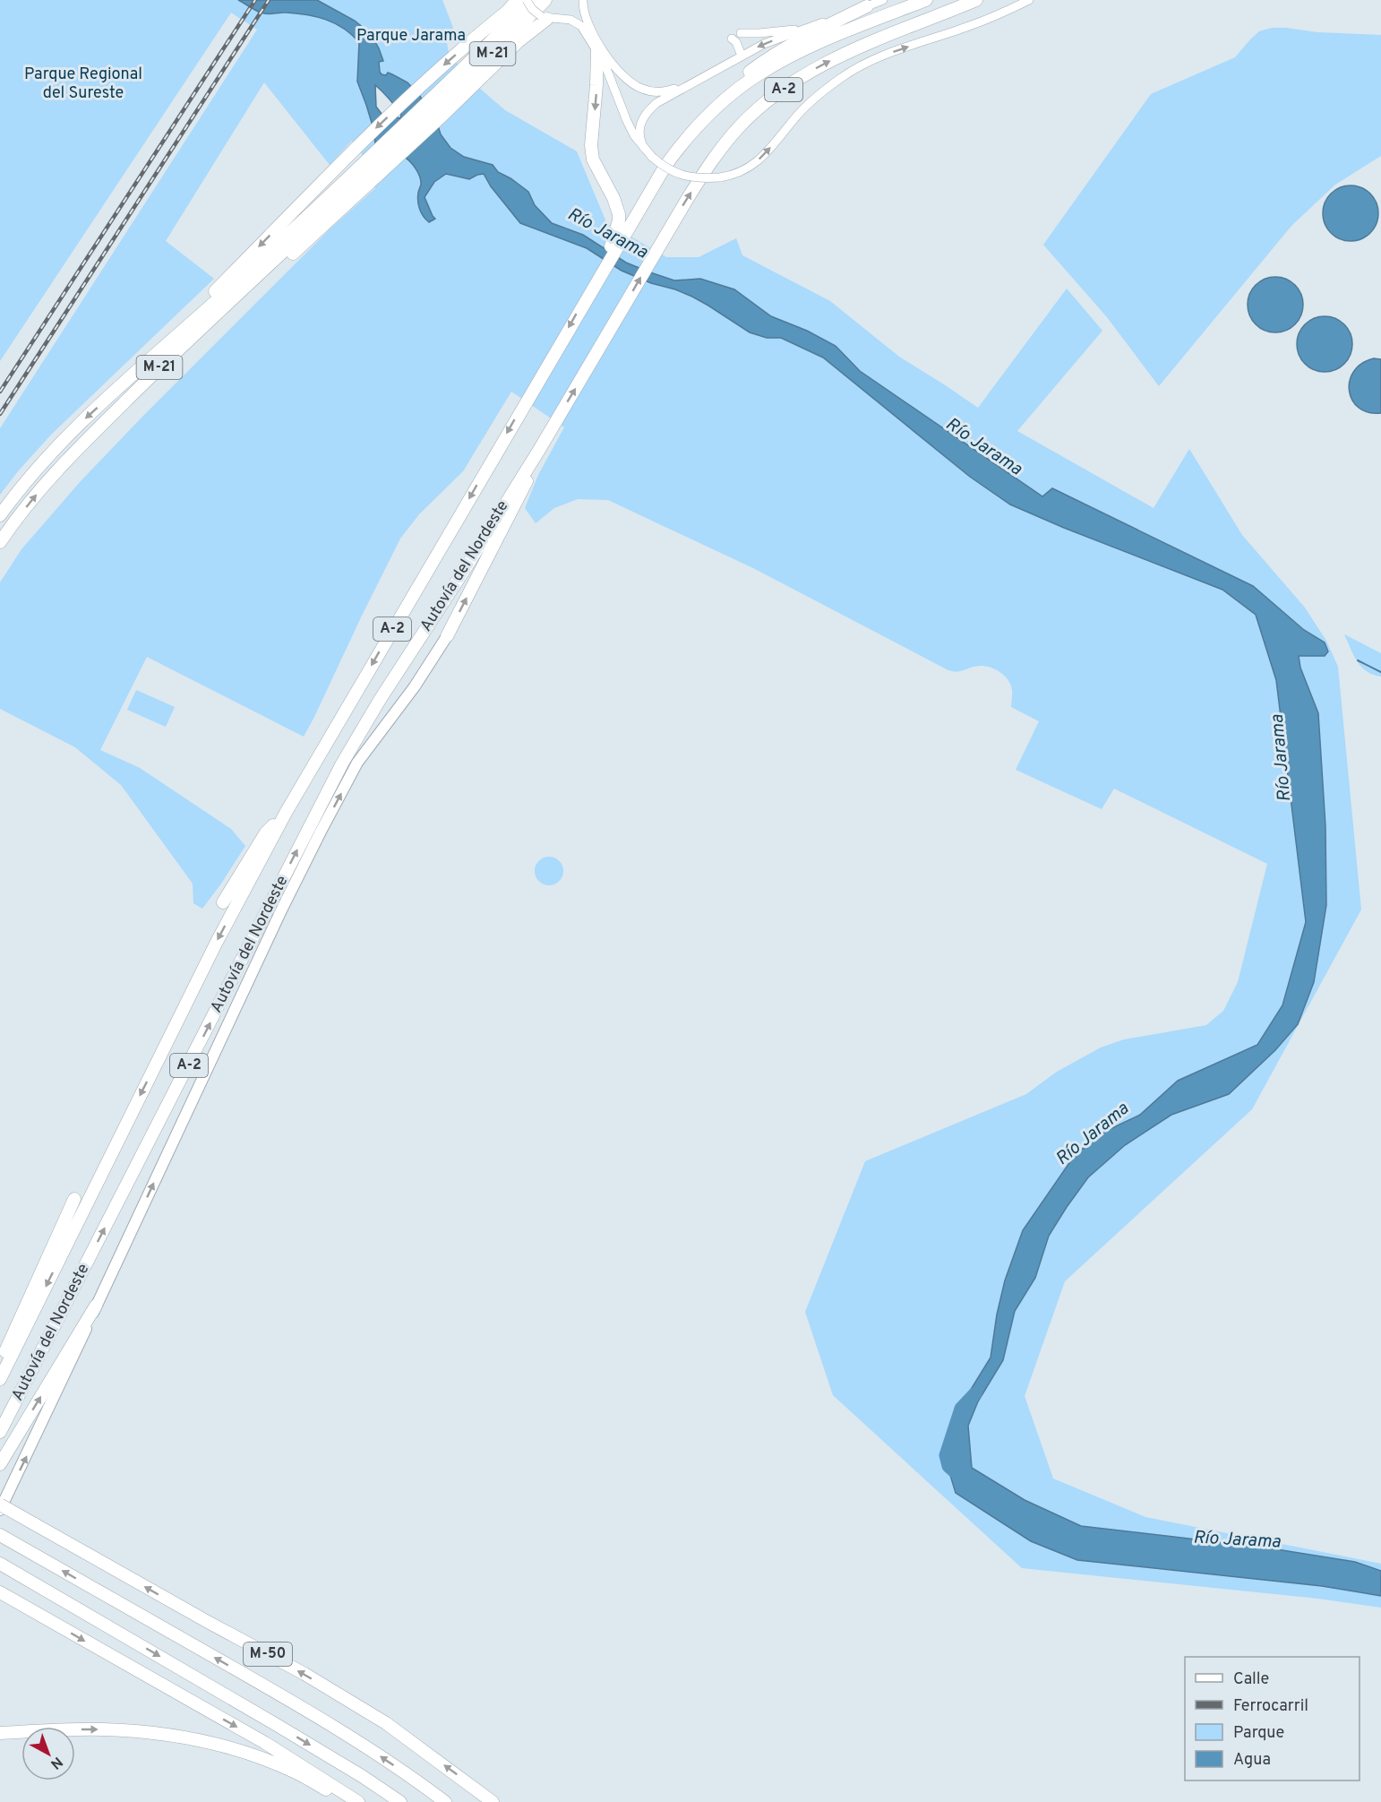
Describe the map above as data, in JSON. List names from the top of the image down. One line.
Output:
{"streets":{"highway":["M-21","A-2","Autovía del Nordeste","M-50"]},"crossings":[["A-2","Autovía del Nordeste"]],"water":["Río Jarama"],"parks":["Parque Jarama","Parque Regional del Sureste"],"legend":["Calle","Ferrocarril","Parque","Agua"],"north":"bottom right"}
